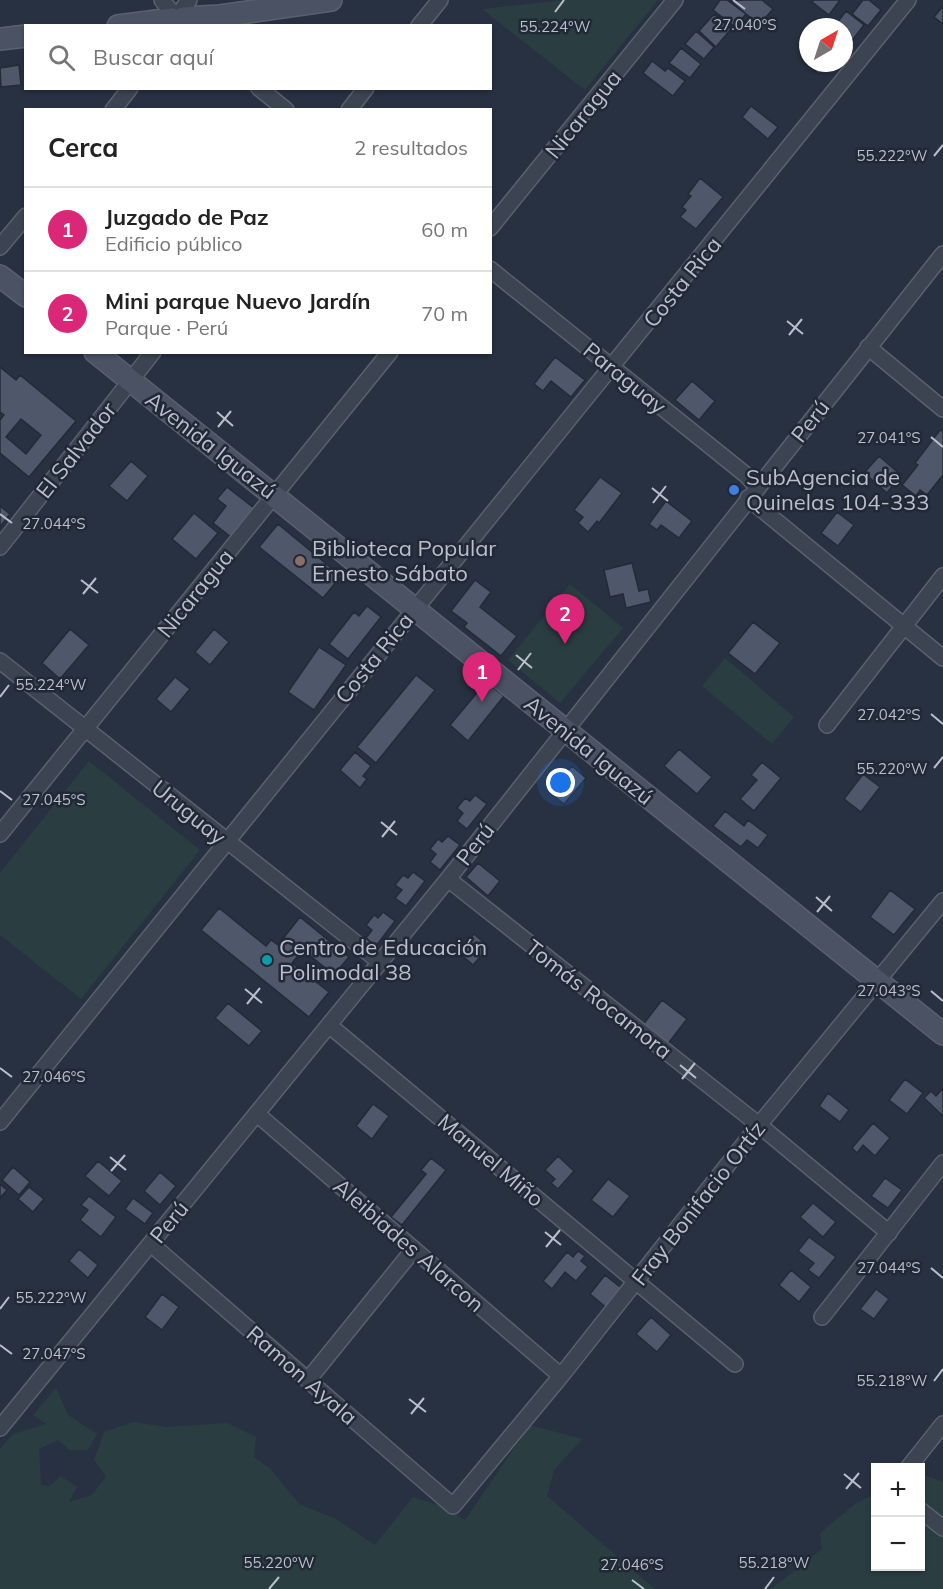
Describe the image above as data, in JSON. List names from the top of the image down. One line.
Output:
{"streets":{"main road":["Avenida Iguazú"],"street":["Nicaragua","Costa Rica","Paraguay","Perú","El Salvador","Uruguay","Tomás Rocamora","Manuel Miño","Fray Bonifacio Ortíz","Aleibiades Alarcon","Ramon Ayala"]},"crossings":[["Nicaragua","Avenida Iguazú"],["Nicaragua","Uruguay"],["Costa Rica","Paraguay"],["Costa Rica","Avenida Iguazú"],["Costa Rica","Uruguay"],["Paraguay","Perú"],["Perú","Avenida Iguazú"],["Perú","Uruguay"],["Perú","Tomás Rocamora"],["Perú","Manuel Miño"],["Perú","Aleibiades Alarcon"],["Perú","Ramon Ayala"],["Avenida Iguazú","El Salvador"],["Avenida Iguazú","Fray Bonifacio Ortíz"],["Tomás Rocamora","Fray Bonifacio Ortíz"],["Manuel Miño","Fray Bonifacio Ortíz"],["Fray Bonifacio Ortíz","Aleibiades Alarcon"],["Fray Bonifacio Ortíz","Ramon Ayala"]],"places":["SubAgencia de Quinelas 104-333","Biblioteca Popular Ernesto Sábato","Centro de Educación Polimodal 38"],"north":"top right","page":{"search":"Buscar aquí","heading":["Cerca","2 resultados"],"list":[{"mark":"1","name":"Juzgado de Paz","note":"Edificio público","value":"60 m"},{"mark":"2","name":"Mini parque Nuevo Jardín","note":"Parque · Perú","value":"70 m"}],"pins":["2","1"],"map_buttons":["+","−"]},"coordinates":["27.040°S","55.224°W","55.222°W","27.041°S","27.044°S","27.042°S","55.220°W","27.045°S","27.043°S","27.046°S","27.047°S","55.218°W"]}
